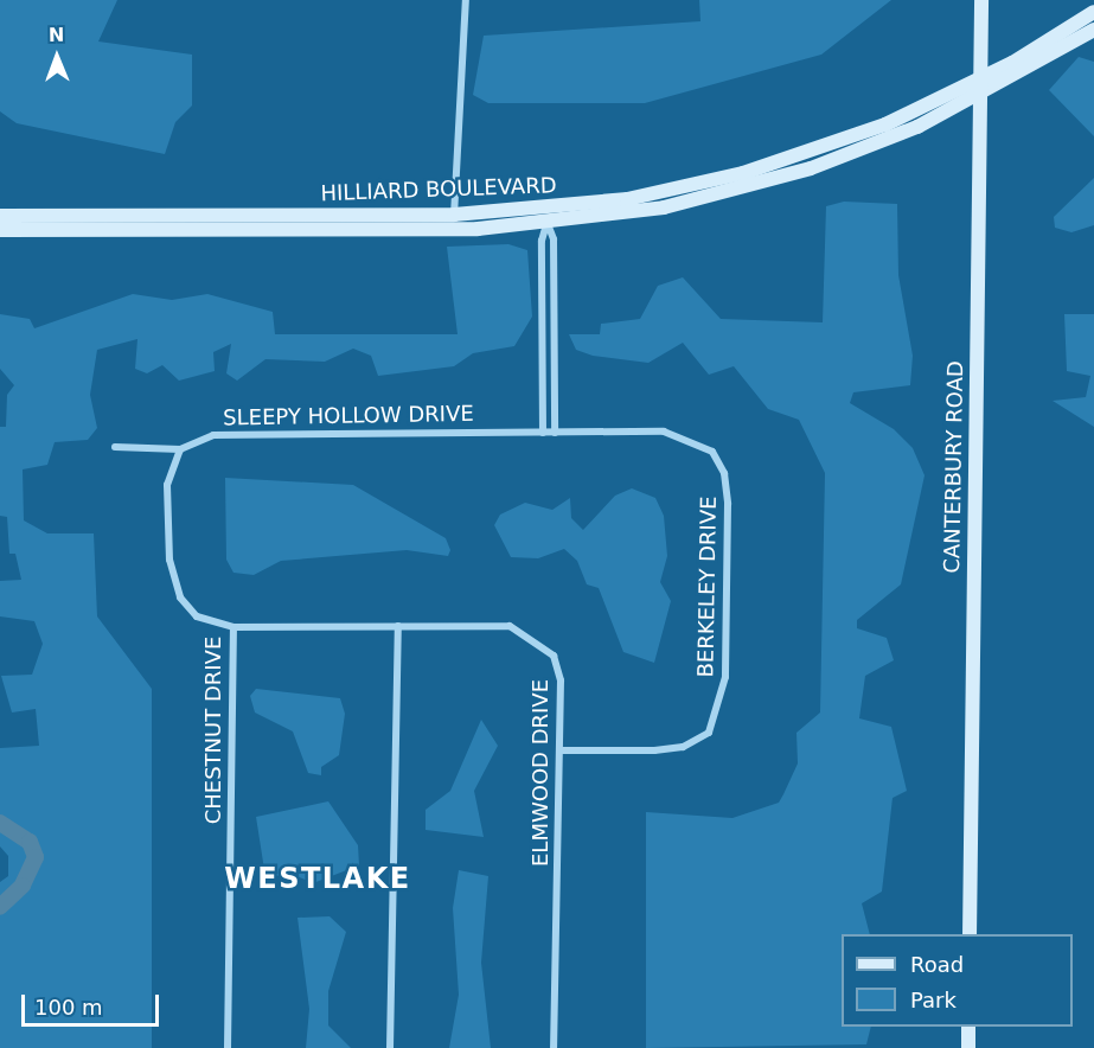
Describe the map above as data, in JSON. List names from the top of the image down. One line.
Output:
{"streets":{"main road":["HILLIARD BOULEVARD","CANTERBURY ROAD"],"street":["SLEEPY HOLLOW DRIVE","BERKELEY DRIVE","CHESTNUT DRIVE","ELMWOOD DRIVE"]},"crossings":[["HILLIARD BOULEVARD","CANTERBURY ROAD"],["SLEEPY HOLLOW DRIVE","BERKELEY DRIVE"],["SLEEPY HOLLOW DRIVE","CHESTNUT DRIVE"],["BERKELEY DRIVE","ELMWOOD DRIVE"],["CHESTNUT DRIVE","ELMWOOD DRIVE"]],"districts":["WESTLAKE"],"legend":["Road","Park"],"scale_bar":"100 m","north":"top"}
